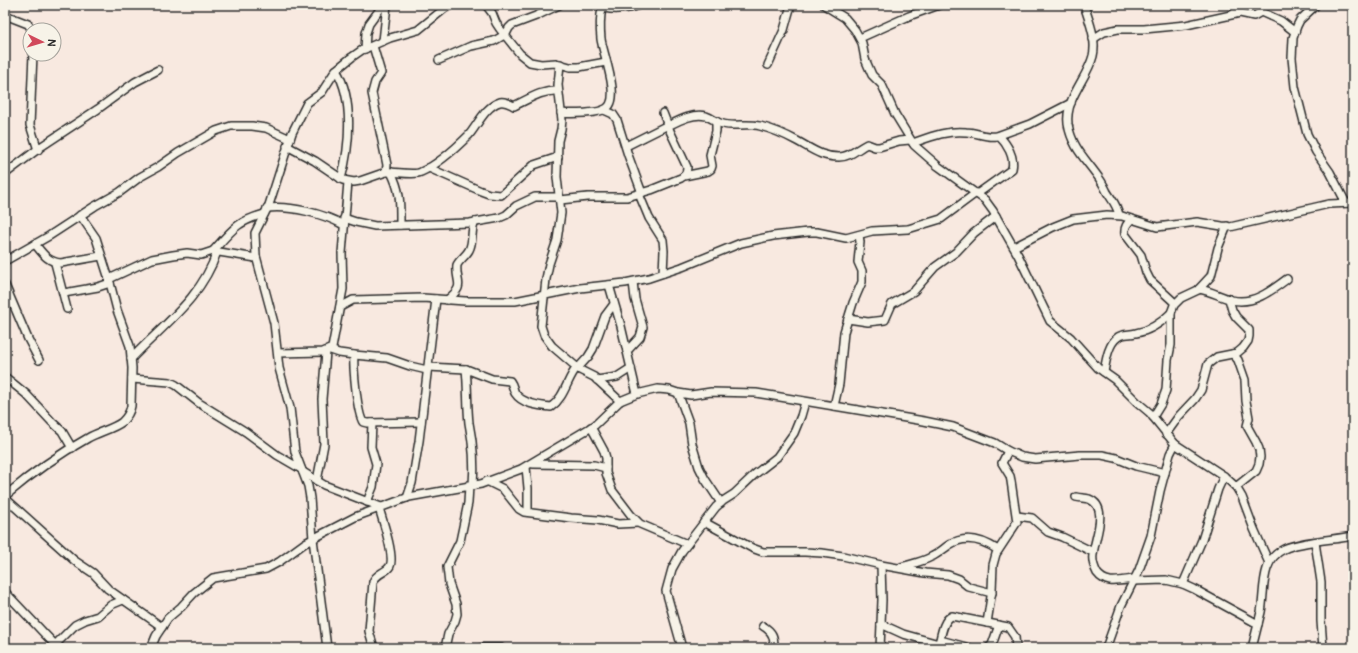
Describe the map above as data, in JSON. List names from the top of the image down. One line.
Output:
{"north":"right"}
